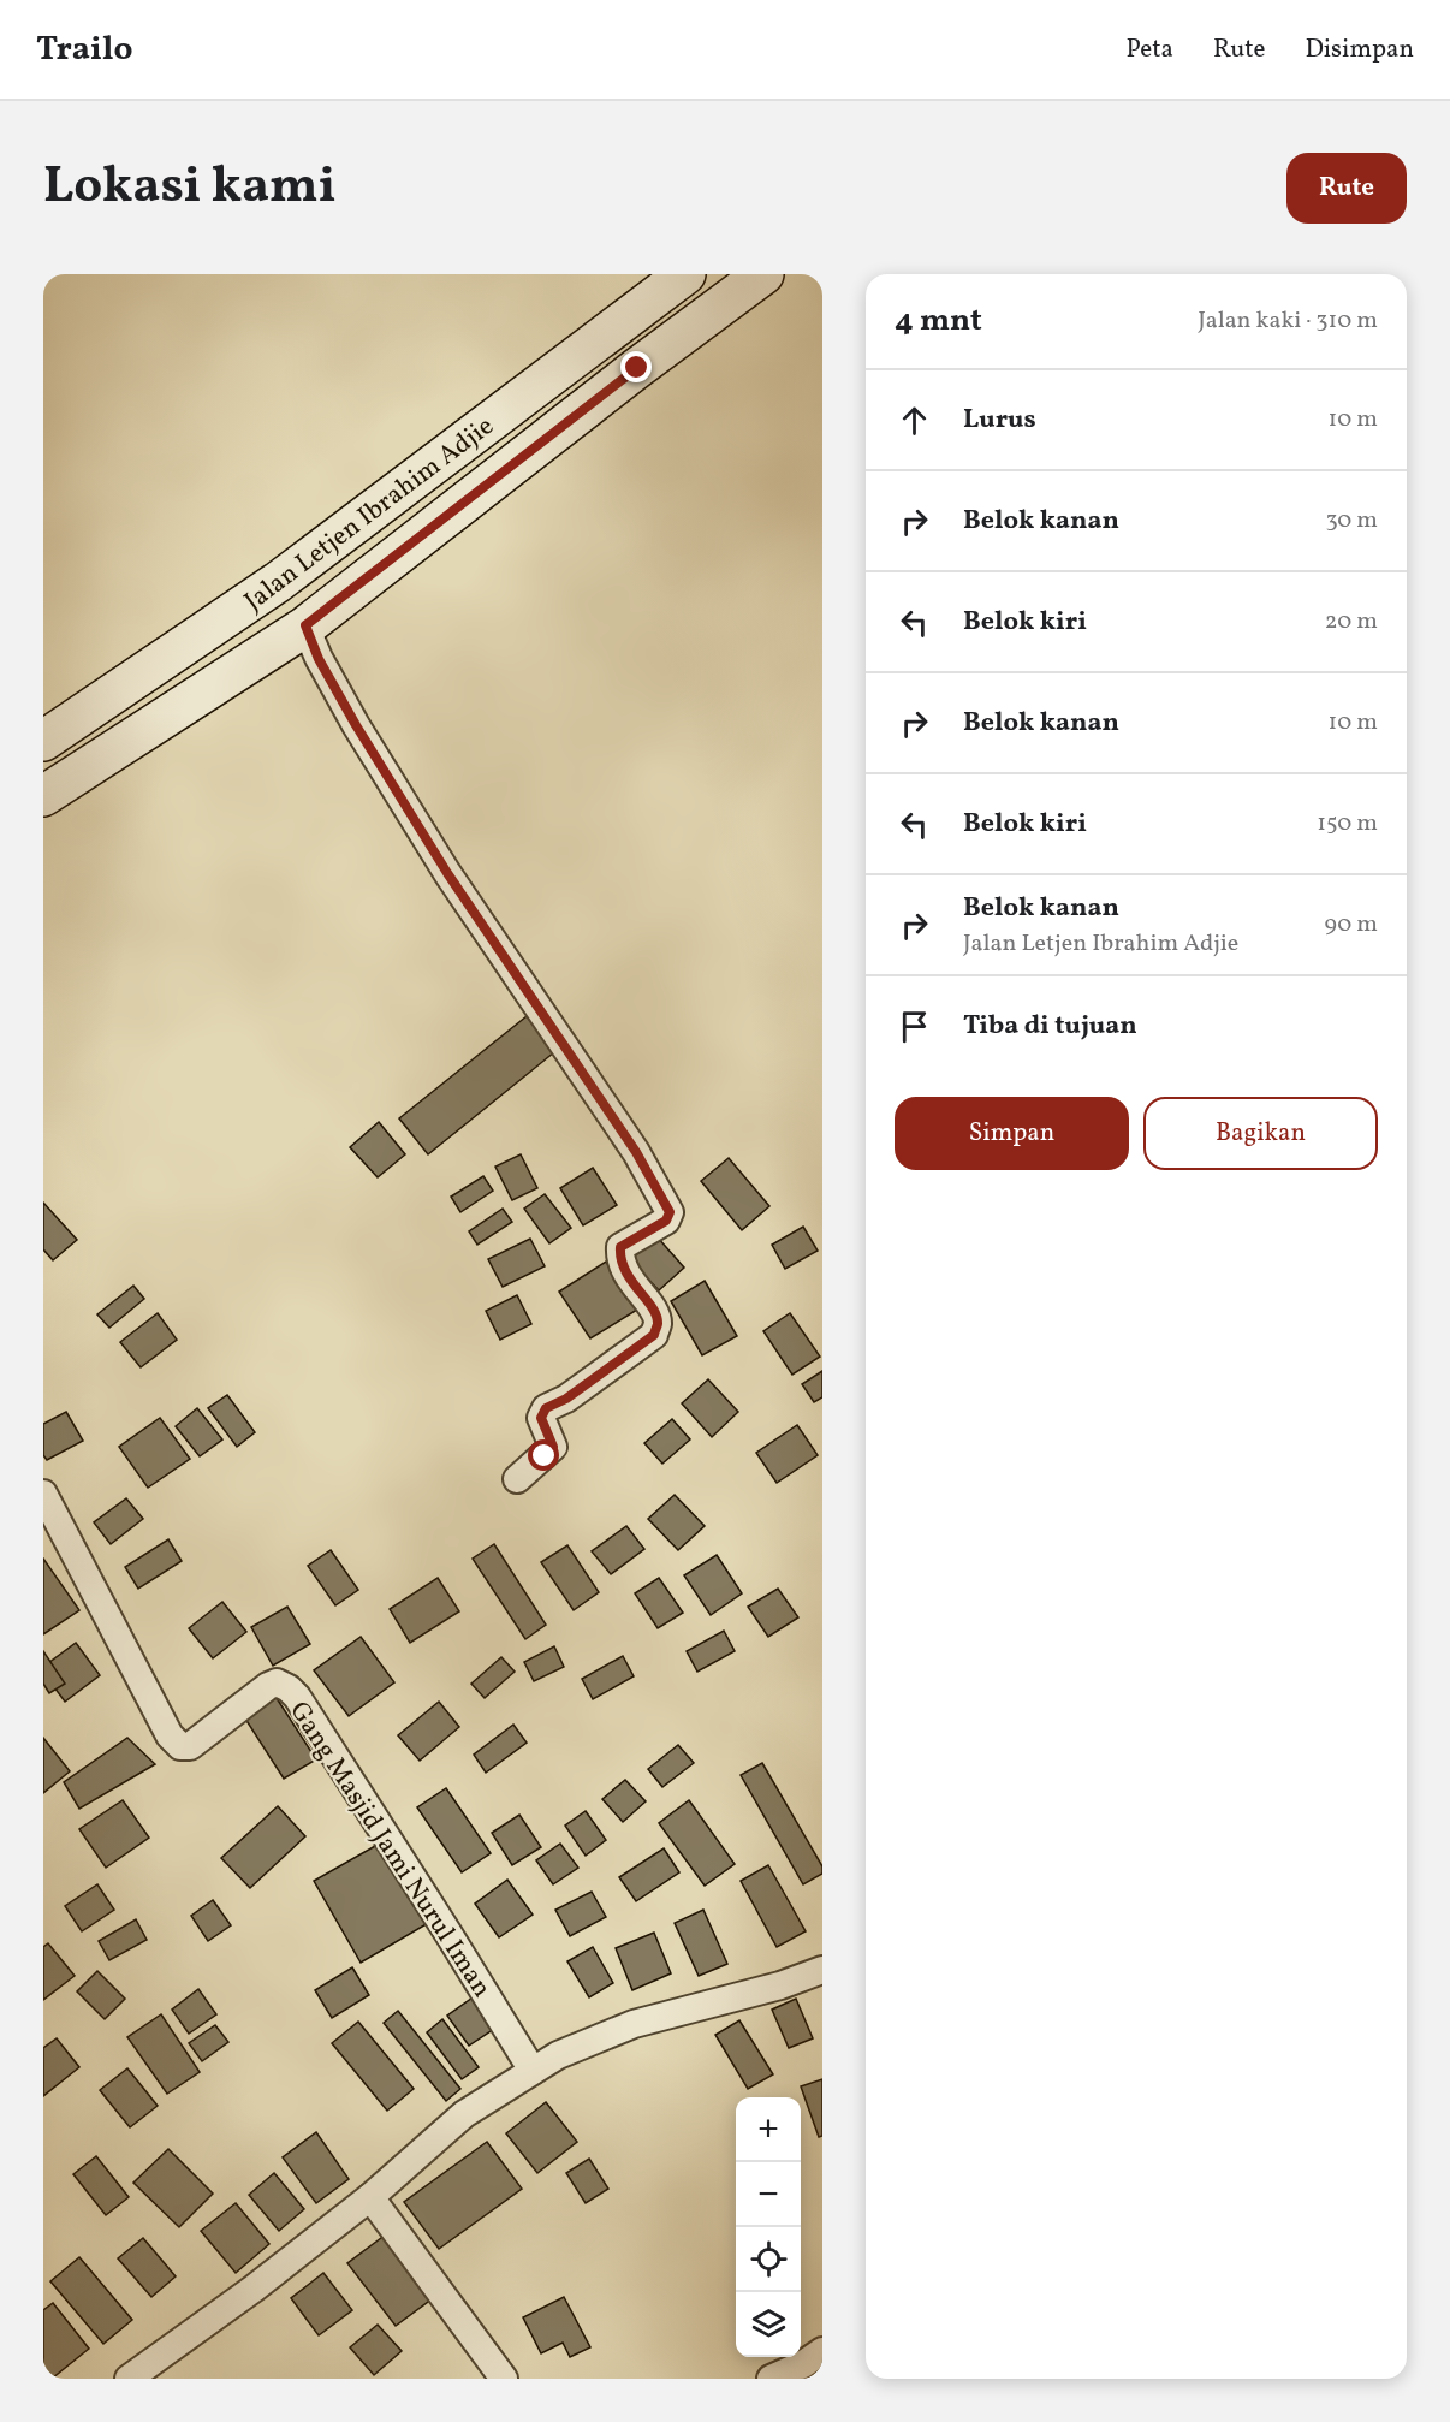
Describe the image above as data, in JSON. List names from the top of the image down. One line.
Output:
{"streets":{"street":["Jalan Letjen Ibrahim Adjie","Gang Masjid Jami Nurul Iman"]},"page":{"header":"Trailo","nav":["Peta","Rute","Disimpan"],"title":"Lokasi kami","buttons":["Rute",["Simpan","Bagikan"]],"heading":["4 mnt","Jalan kaki · 310 m"],"list":[["Lurus","10 m"],["Belok kanan","30 m"],["Belok kiri","20 m"],["Belok kanan","10 m"],["Belok kiri","150 m"],["Belok kanan","Jalan Letjen Ibrahim Adjie","90 m"],"Tiba di tujuan"],"map_buttons":["+","−"]}}
